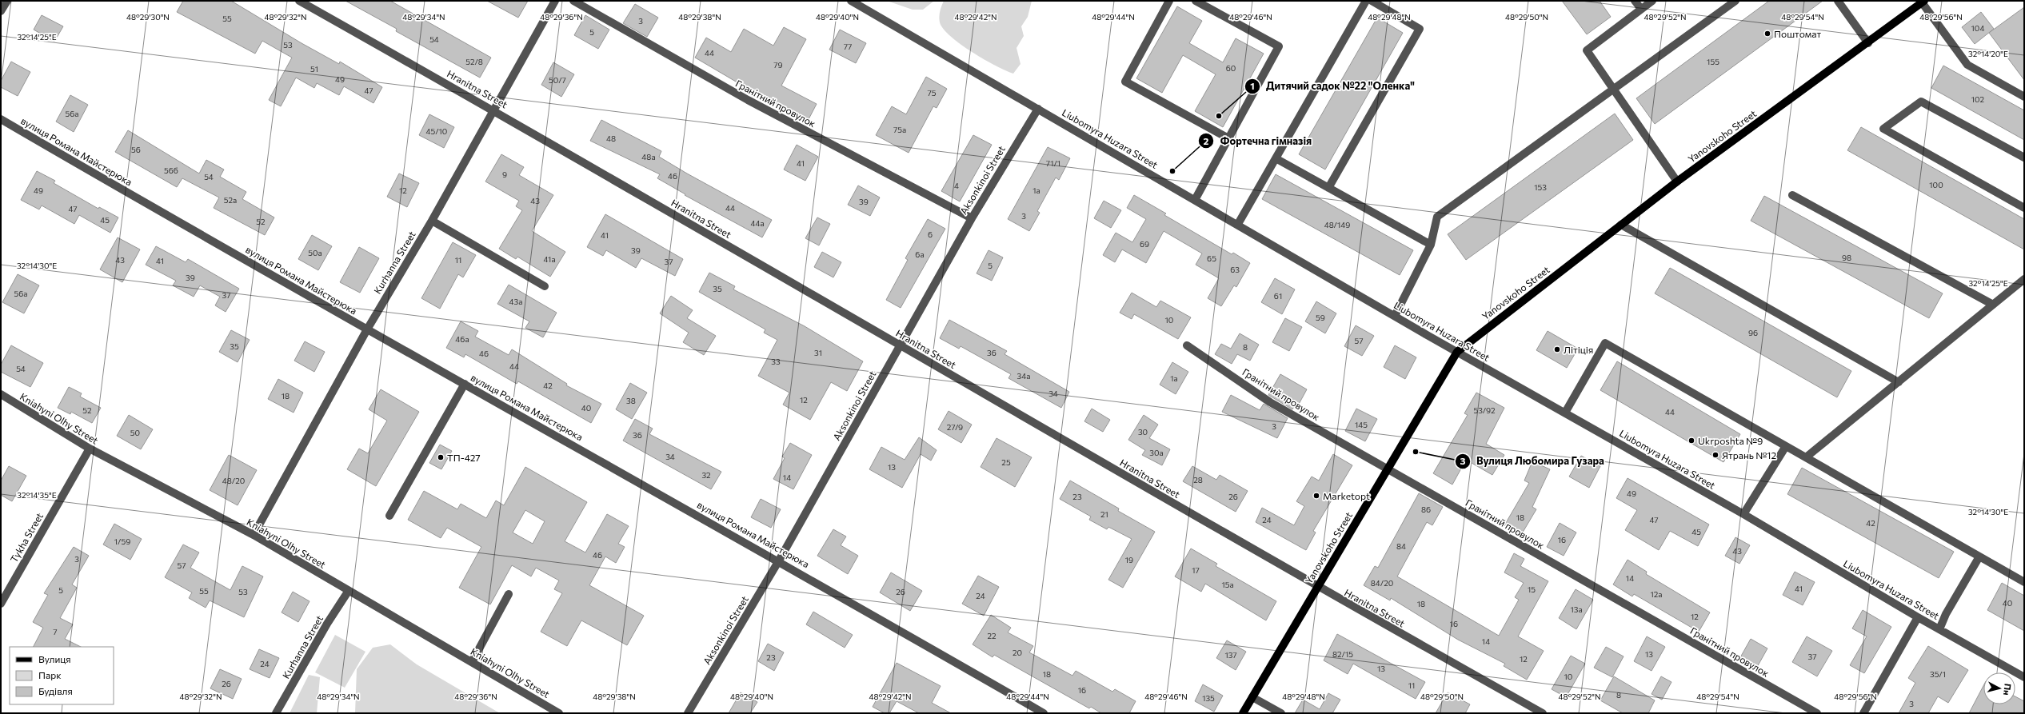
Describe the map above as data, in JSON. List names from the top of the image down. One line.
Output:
{"streets":{"main road":["Yanovskoho Street"],"street":["Hranitna Street","Гранітний провулок","Liubomyra Huzara Street","вулиця Романа Майстерюка","Aksonkinoi Street","Kurhanna Street","Kniahyni Olhy Street","Tykha Street"]},"crossings":[["Hranitna Street","Yanovskoho Street"],["Hranitna Street","Aksonkinoi Street"],["Hranitna Street","Kurhanna Street"],["Гранітний провулок","Yanovskoho Street"],["Гранітний провулок","Aksonkinoi Street"],["Yanovskoho Street","Liubomyra Huzara Street"],["Liubomyra Huzara Street","Aksonkinoi Street"],["вулиця Романа Майстерюка","Aksonkinoi Street"],["вулиця Романа Майстерюка","Kurhanna Street"],["Kurhanna Street","Kniahyni Olhy Street"],["Kniahyni Olhy Street","Tykha Street"]],"places":["Поштомат","Дитячий садок №22 \"Оленка\"","Фортечна гімназія","Літіція","Ukrposhta №9","Вулиця Любомира Гузара","Ятрань №12","ТП-427","Marketopt"],"house_numbers":["55","3","104","5","54","53","77","44","52/8","155","79","60","51","49","50/7","47","75","102","56а","75а","45/10","48","56","48а","41","71/1","56б","9","46","54","100","4","153","49","12","1а","52а","43","39","44","47","3","45","52","44а","48/149","6","41","69","39","50а","6а","98","65","41а","43","11","41","37","5","63","39","35","56а","37","61","43а","59","10","96","46а","57","35","8","31","36","46","33","44","54","34а","1а","42","34","18","12","38","40","52","53/92","44","145","3","27/9","30","50","36","30а","34","25","13","32","14","28","48/20","49","23","26","86","21","18","24","47","42","45","16","1/59","84","43","46","3","19","57","17","14","84/20","15а","41","15","5","55","53","26","12а","24","40","18","13а","12","16","7","22","14","20","82/15","13","137","37","23","12","24","13","18","35/1","10","26","11","16","8","135","3"],"legend":["Вулиця","Парк","Будівля"],"north":"right","coordinates":["48°29'30\"N","48°29'32\"N","48°29'34\"N","48°29'36\"N","48°29'38\"N","48°29'40\"N","48°29'42\"N","48°29'44\"N","48°29'46\"N","48°29'48\"N","48°29'50\"N","48°29'52\"N","48°29'54\"N","48°29'56\"N","32°14'25\"E","32°14'20\"E","32°14'30\"E","32°14'35\"E"]}
